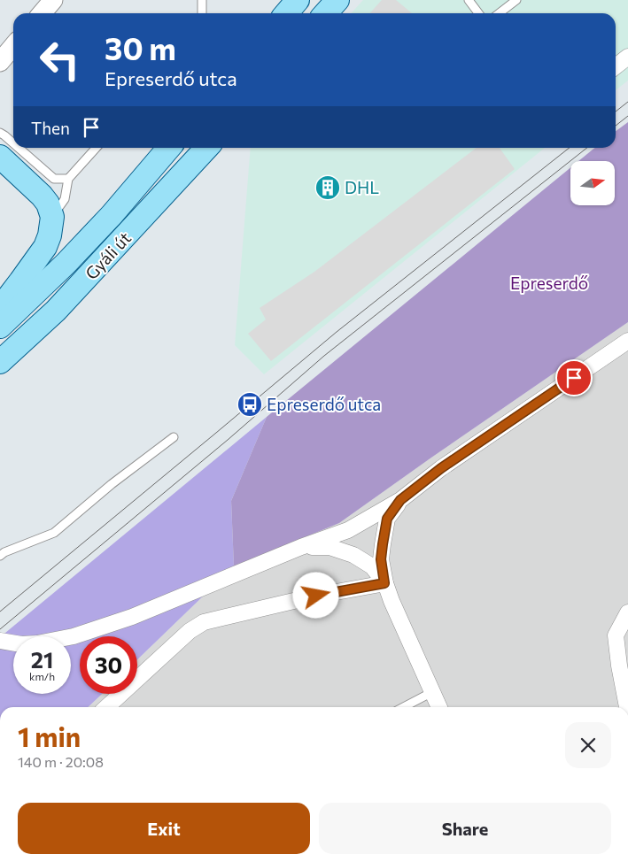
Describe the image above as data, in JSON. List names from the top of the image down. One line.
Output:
{"streets":{"main road":["Gyáli út"]},"parks":["Epreserdő"],"places":{"building":["DHL"],"bus stop":["Epreserdő utca"]},"north":"right","page":{"turn":["30 m","Epreserdő utca"],"then":"Then","speed":"21 km/h","limit":"30","heading":["1 min","140 m · 20:08"],"buttons":["Exit","Share"]}}
